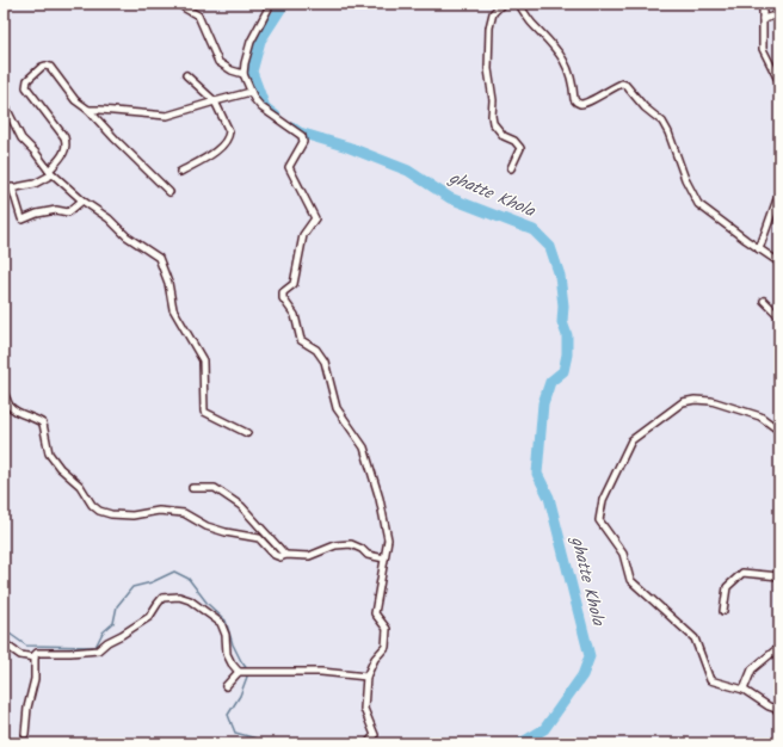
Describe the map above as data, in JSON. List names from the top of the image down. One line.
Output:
{"water":["ghatte Khola"]}
